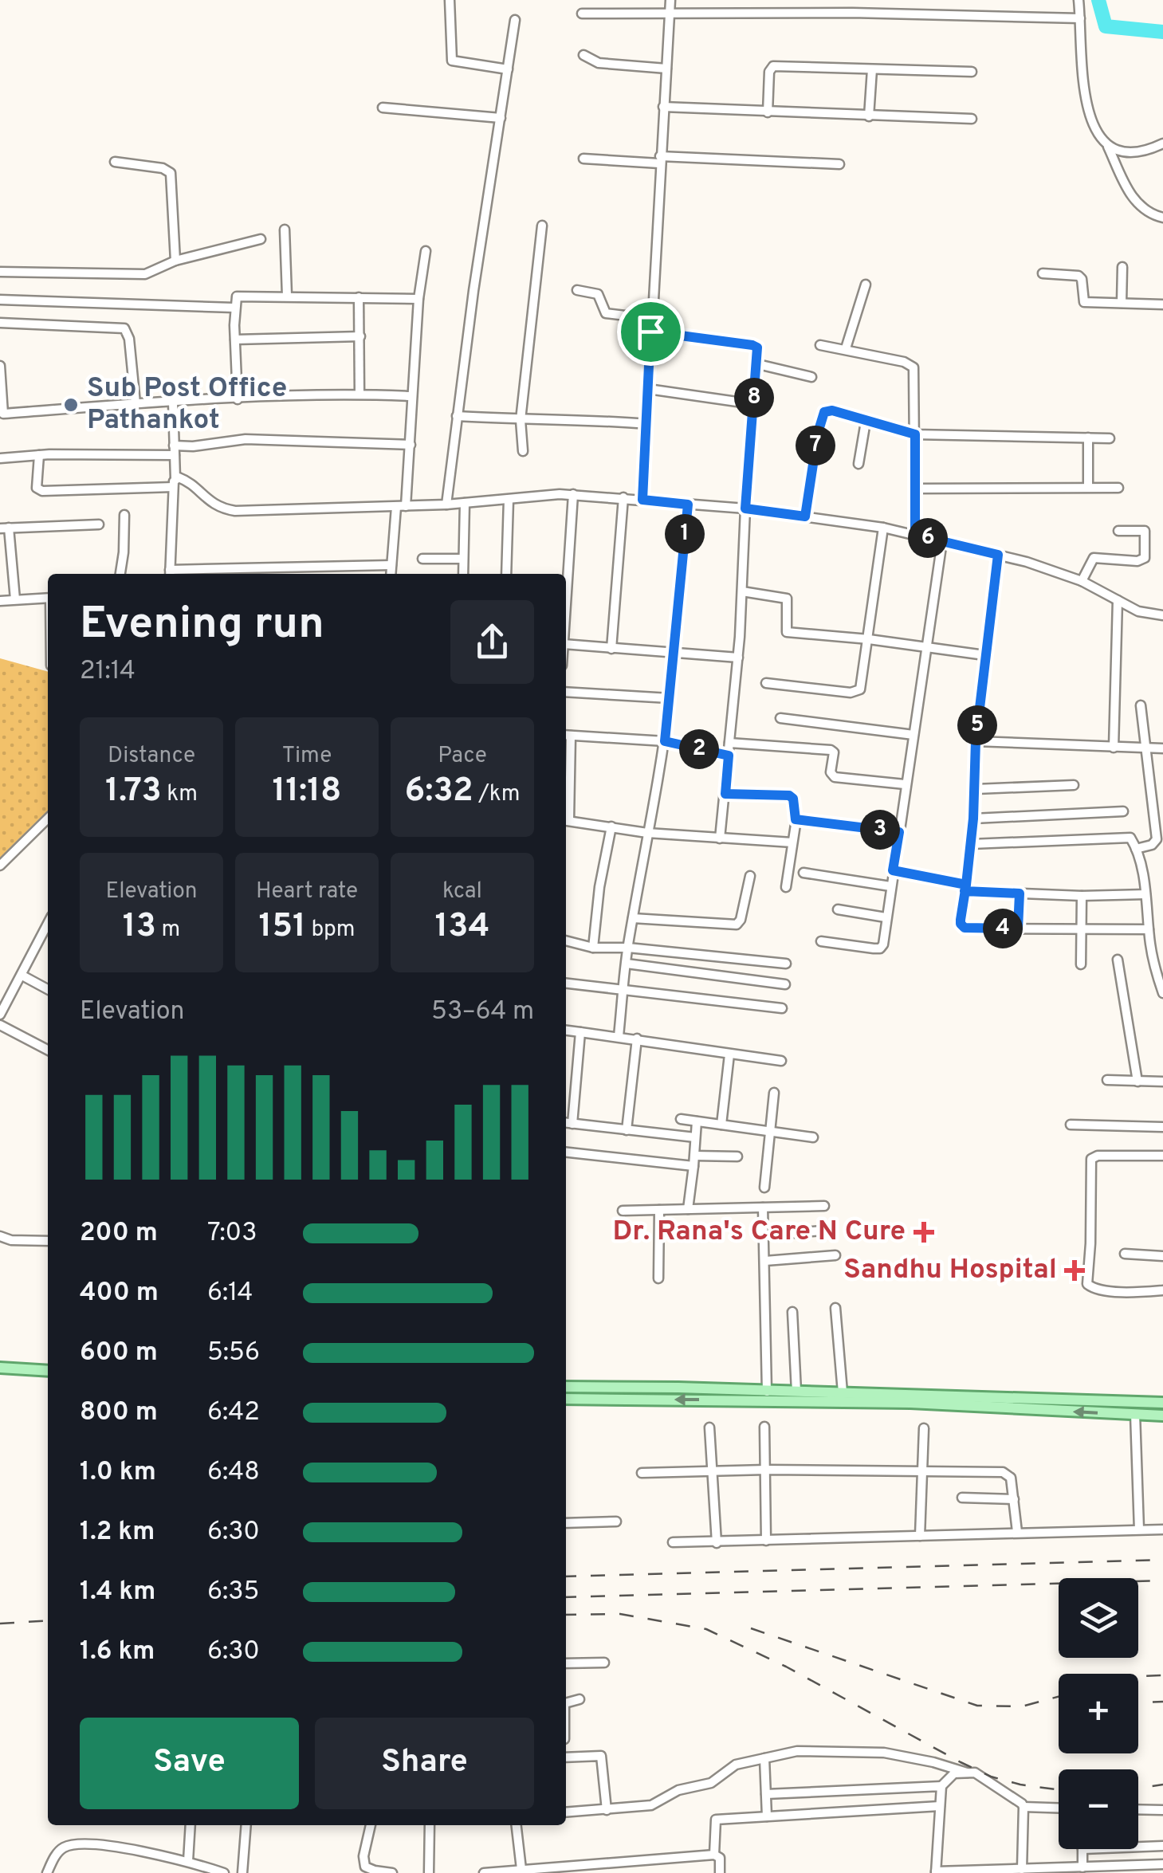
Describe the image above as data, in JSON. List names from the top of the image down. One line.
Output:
{"places":{"other":["Sub Post Office Pathankot"],"health":["Dr. Rana's Care N Cure","Sandhu Hospital"]},"page":{"pins":["8","7","1","6","5","2","3","4"],"heading":["Evening run","21:14"],"stats":[["Distance","1.73 km"],["Time","11:18"],["Pace","6:32 /km"],["Elevation","13 m"],["Heart rate","151 bpm"],["kcal","134"]],"chart":["Elevation","53–64 m"],"list":[{"name":"200 m","note":"7:03"},{"name":"400 m","note":"6:14"},{"name":"600 m","note":"5:56"},{"name":"800 m","note":"6:42"},{"name":"1.0 km","note":"6:48"},{"name":"1.2 km","note":"6:30"},{"name":"1.4 km","note":"6:35"},{"name":"1.6 km","note":"6:30"}],"map_buttons":["+","−"],"buttons":["Save","Share"]}}
